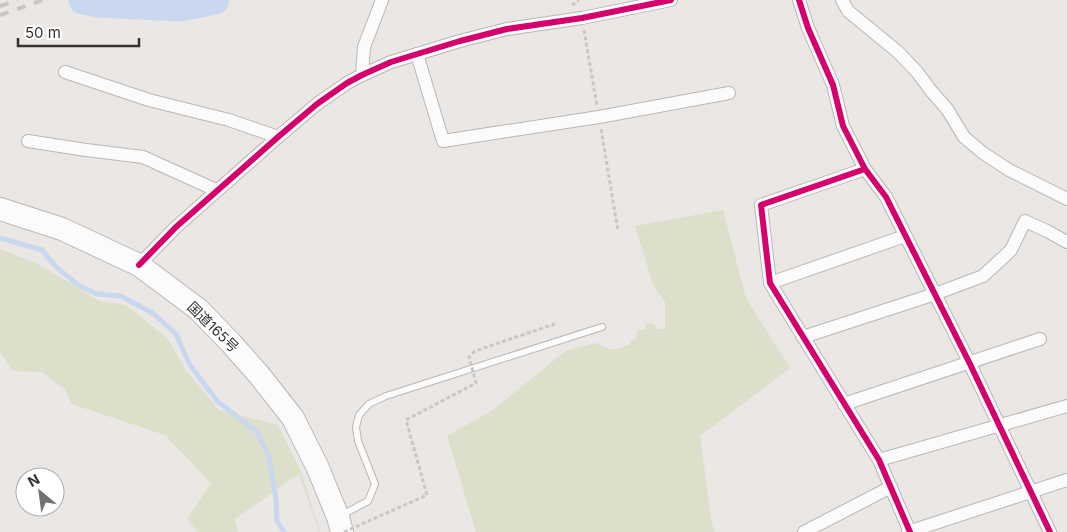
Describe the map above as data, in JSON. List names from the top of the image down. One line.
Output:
{"streets":{"highway":["国道165号"]},"scale_bar":"50 m","north":"top left"}
